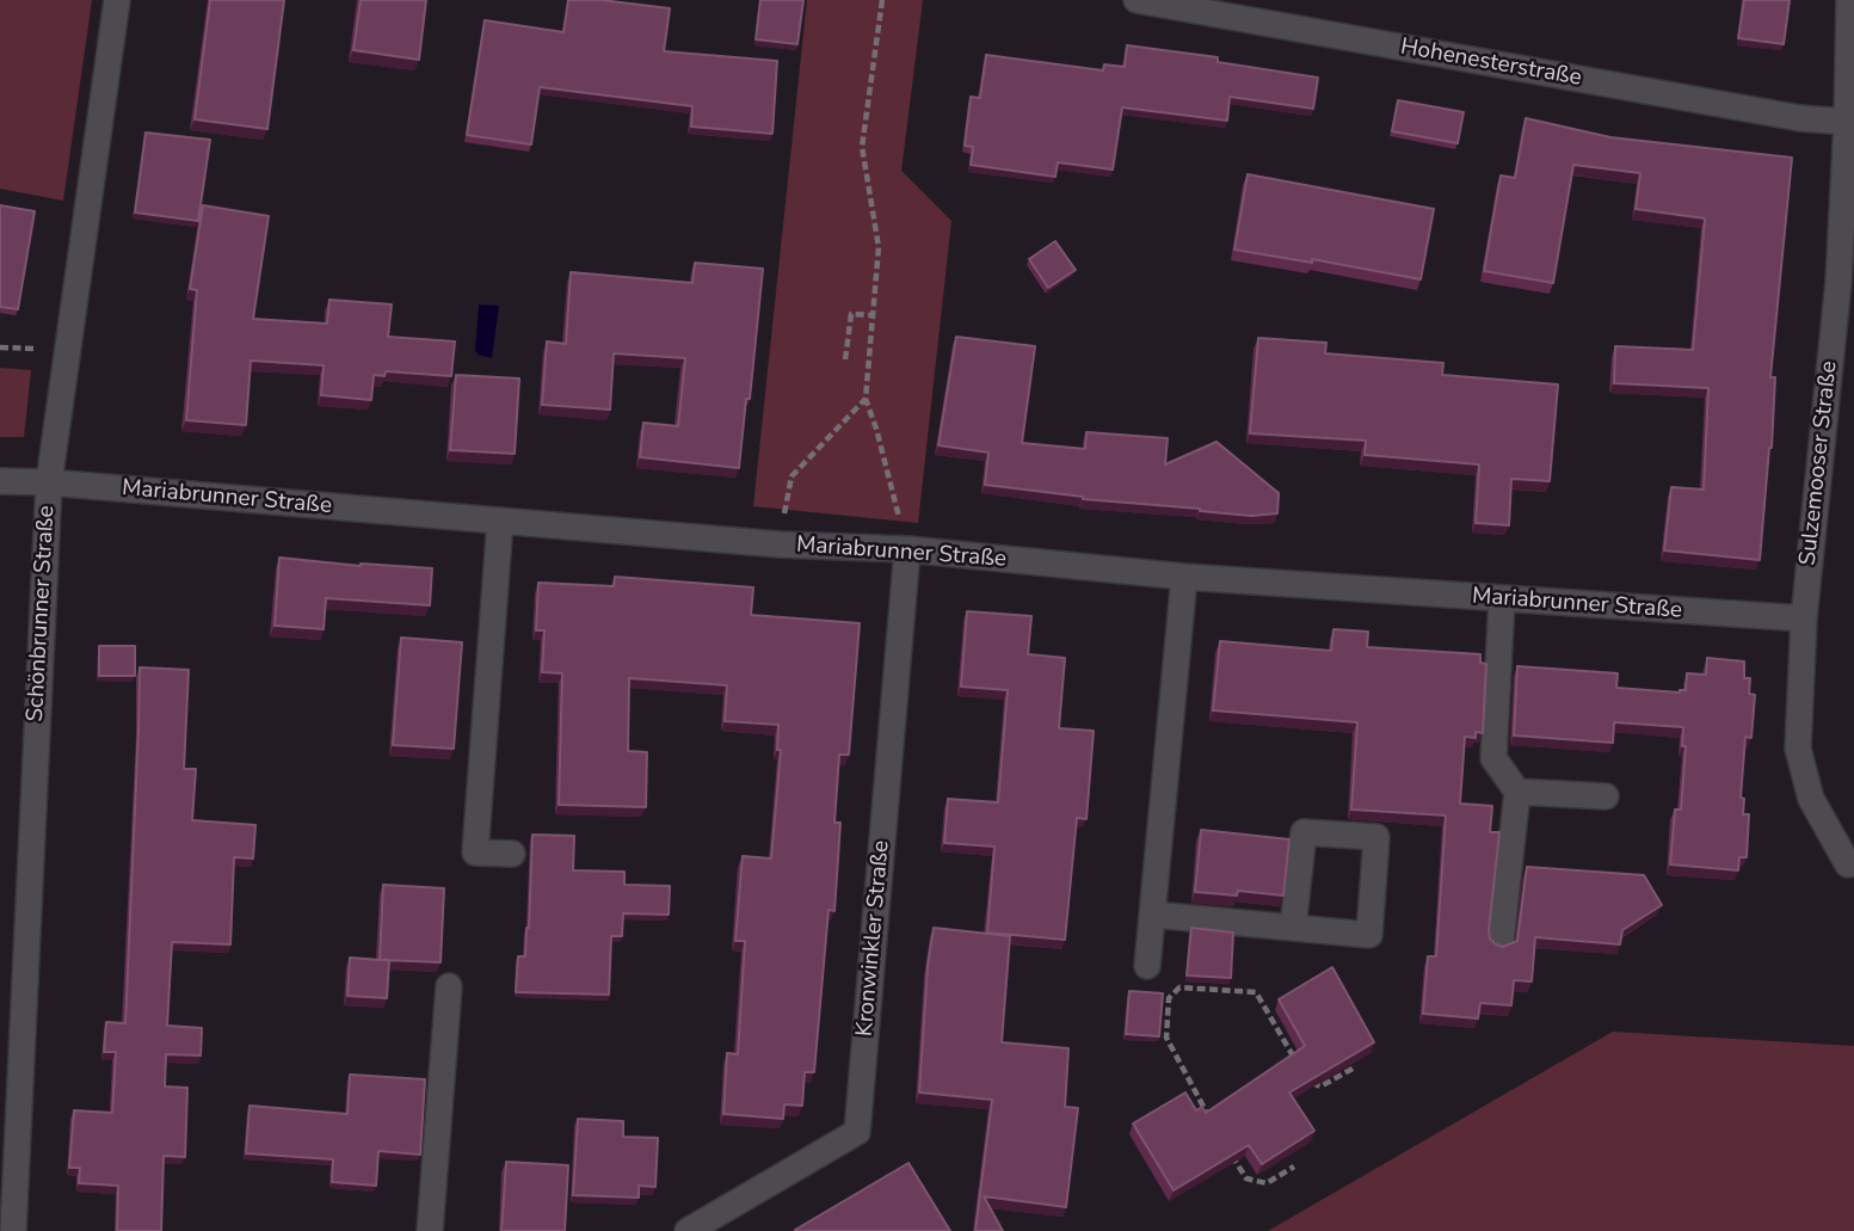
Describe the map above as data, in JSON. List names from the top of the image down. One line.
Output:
{"streets":{"street":["Hohenesterstraße","Sulzemooser Straße","Mariabrunner Straße","Schönbrunner Straße","Kronwinkler Straße"]},"crossings":[["Hohenesterstraße","Sulzemooser Straße"],["Sulzemooser Straße","Mariabrunner Straße"],["Mariabrunner Straße","Schönbrunner Straße"],["Mariabrunner Straße","Kronwinkler Straße"]]}
